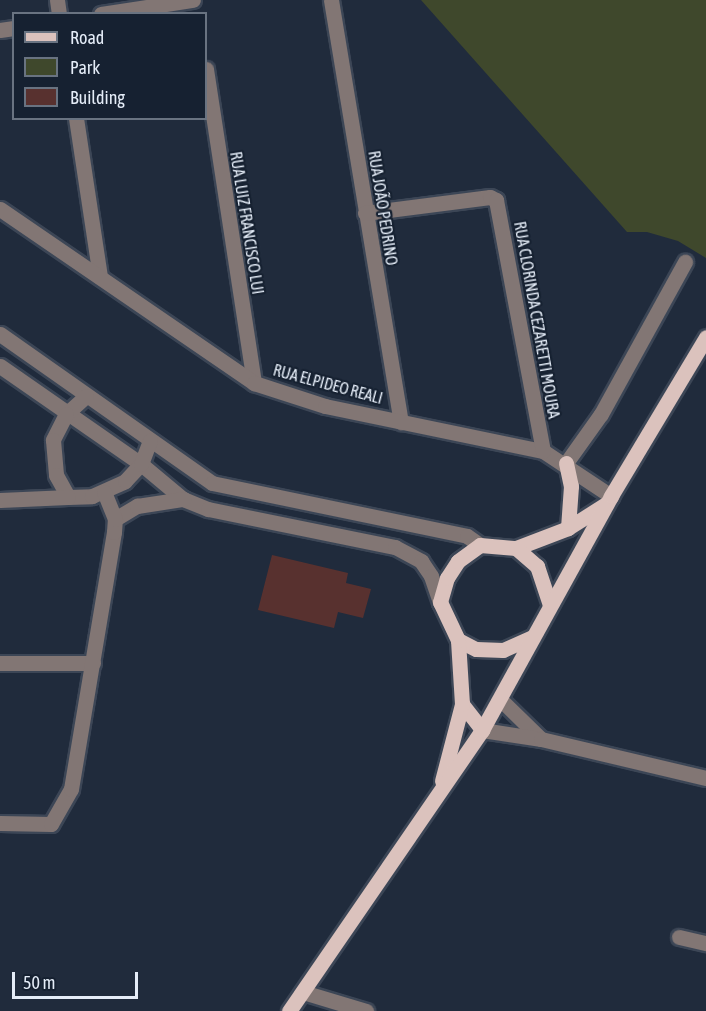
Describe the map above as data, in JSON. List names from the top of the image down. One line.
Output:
{"streets":{"street":["RUA JOÃO PEDRINO","RUA LUIZ FRANCISCO LUI","RUA CLORINDA CEZARETTI MOURA","RUA ELPIDEO REALI"]},"crossings":[["RUA JOÃO PEDRINO","RUA CLORINDA CEZARETTI MOURA"],["RUA JOÃO PEDRINO","RUA ELPIDEO REALI"],["RUA LUIZ FRANCISCO LUI","RUA ELPIDEO REALI"],["RUA CLORINDA CEZARETTI MOURA","RUA ELPIDEO REALI"]],"legend":["Road","Park","Building"],"scale_bar":"50 m"}
